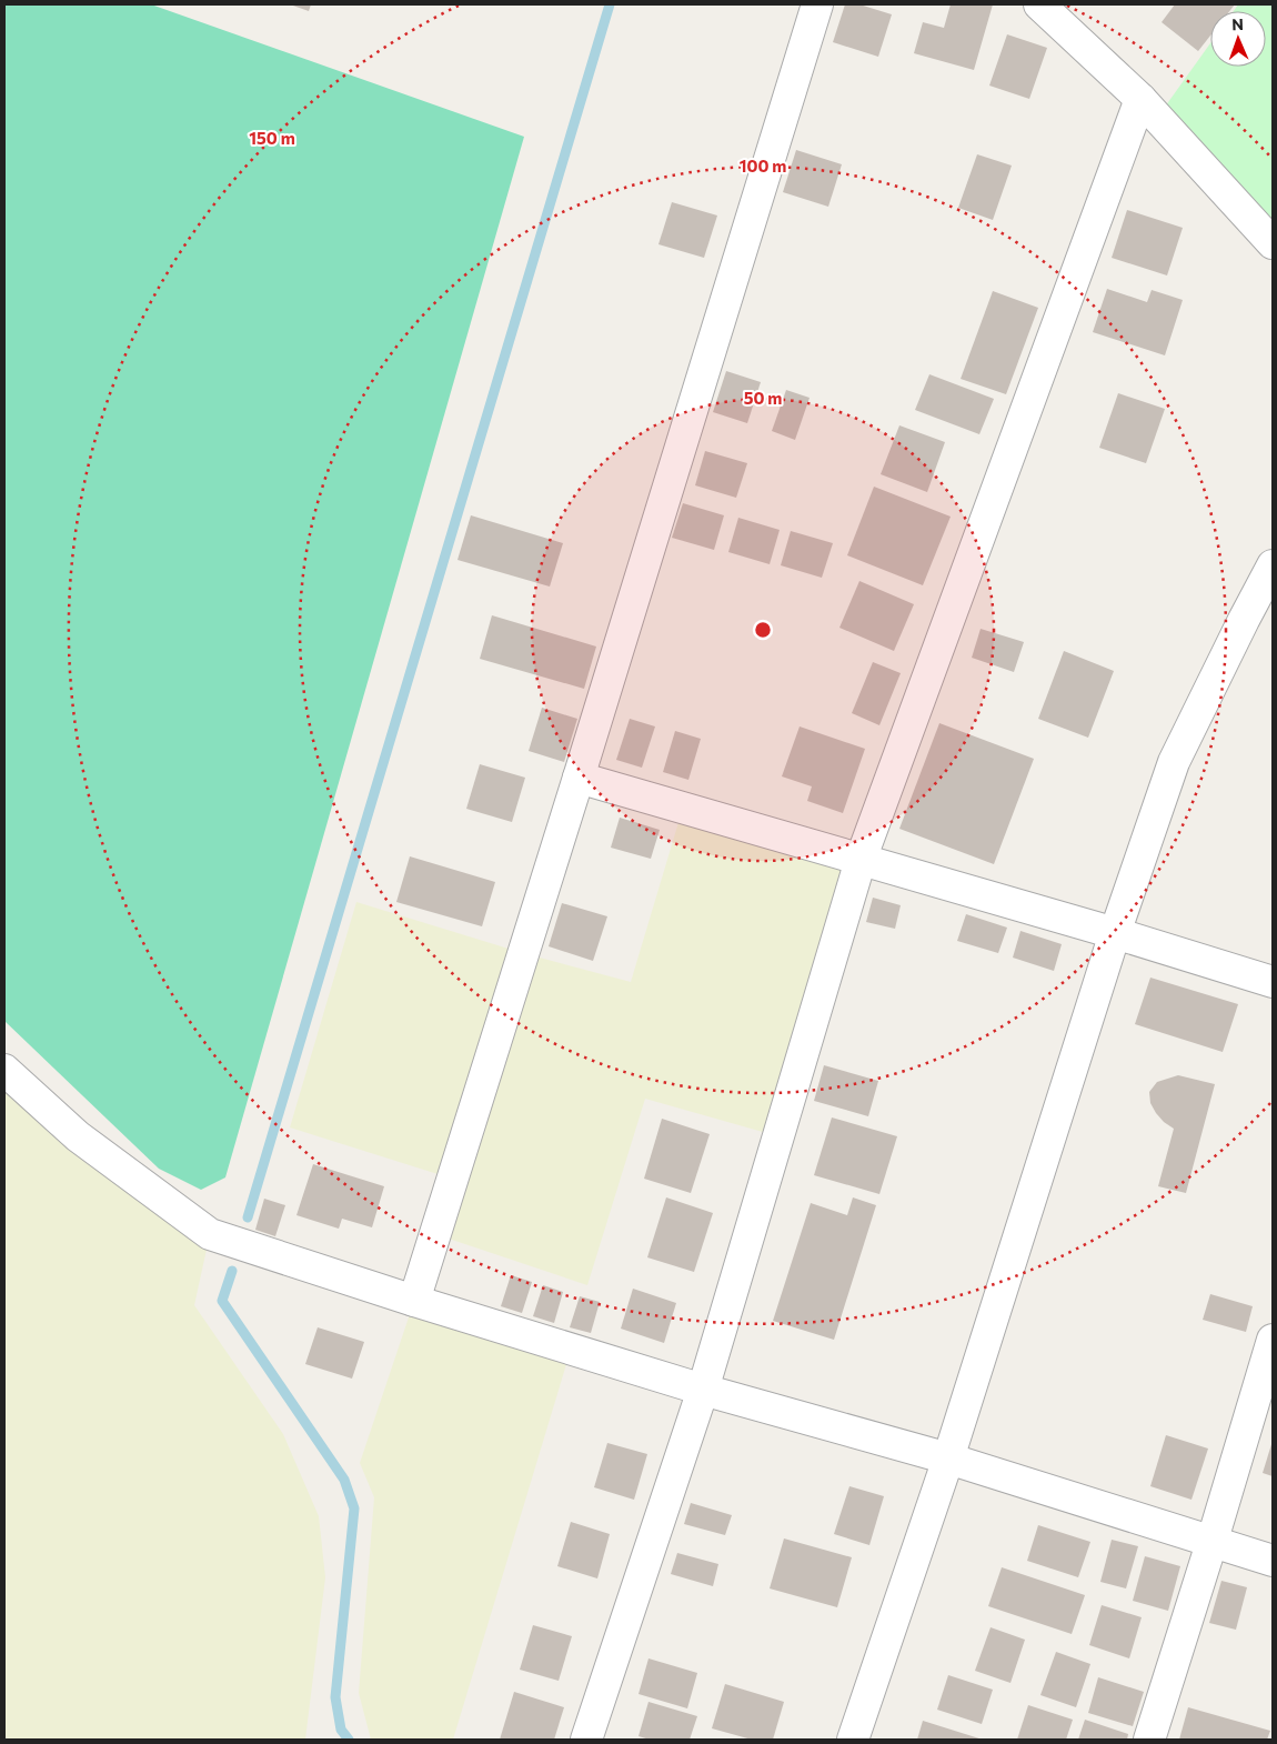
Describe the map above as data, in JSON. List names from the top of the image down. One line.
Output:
{"north":"top","rings":["150 m","100 m","50 m"]}
